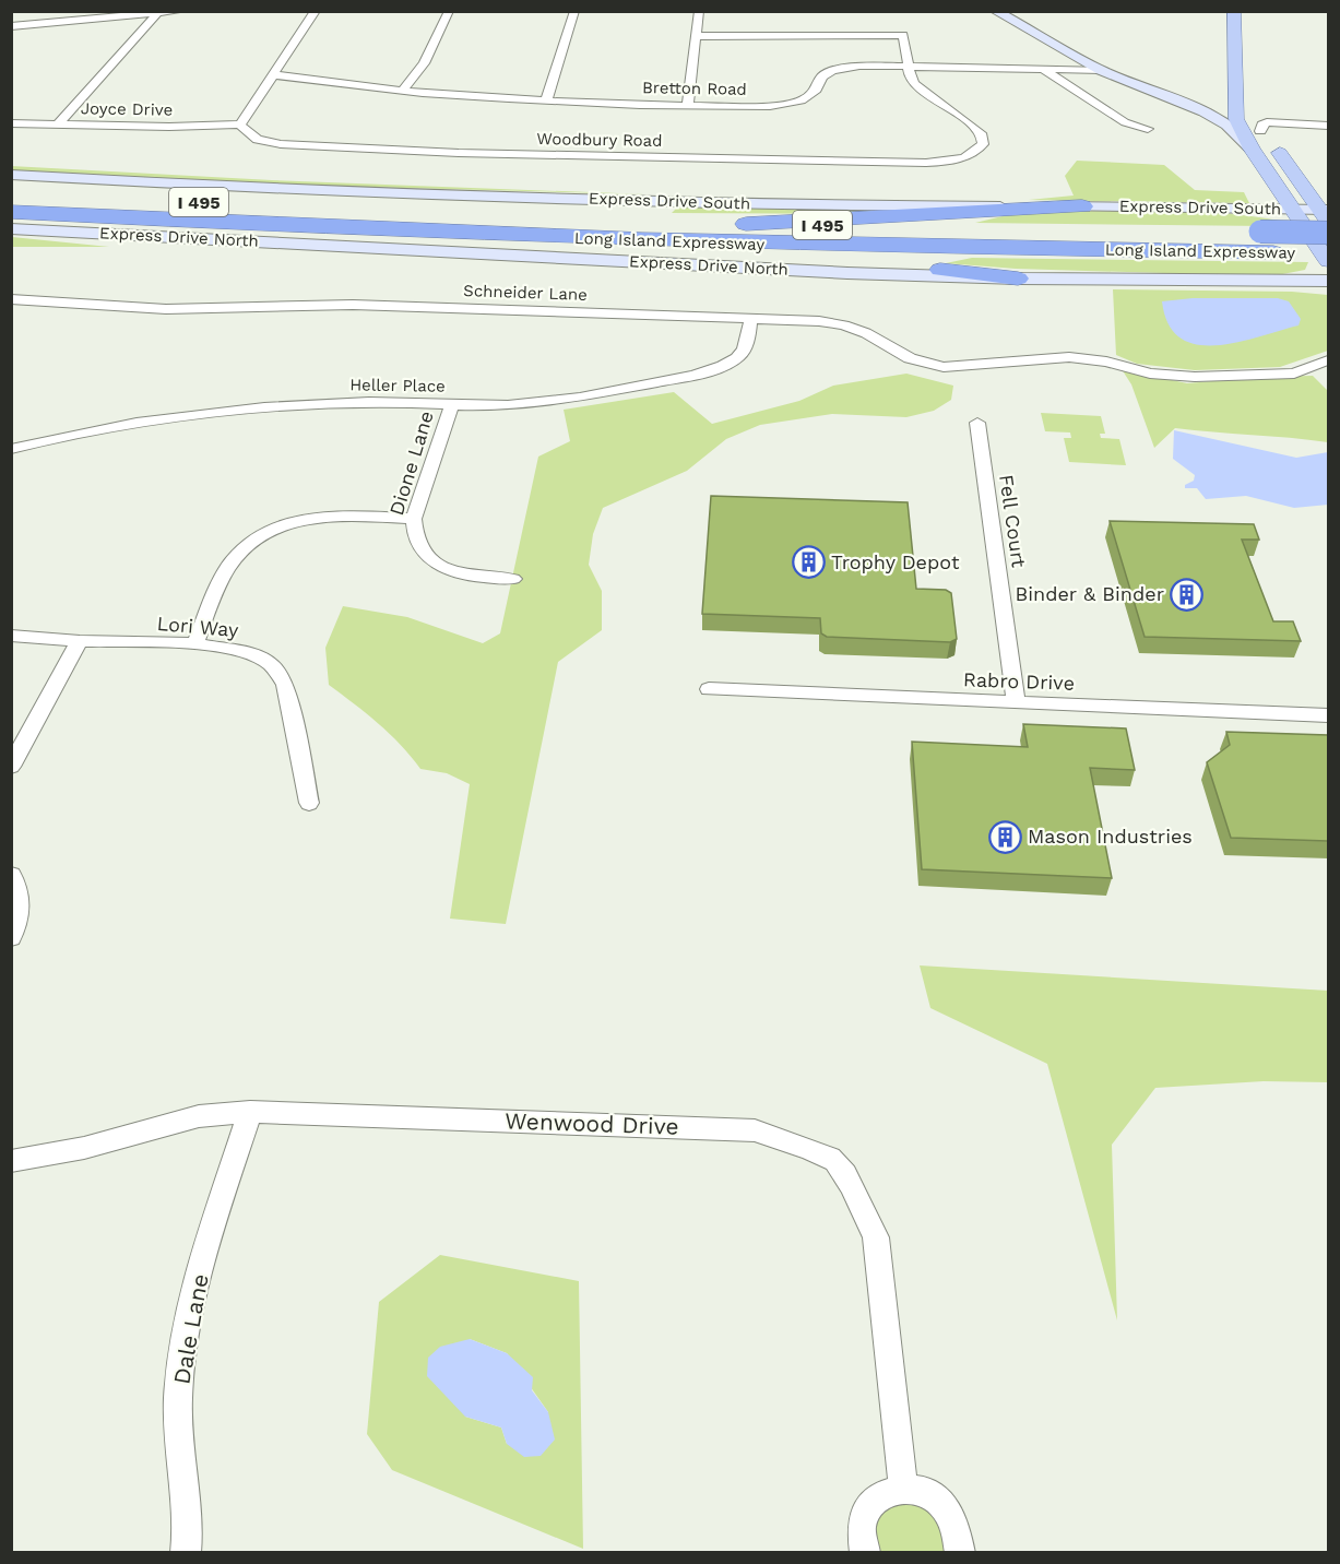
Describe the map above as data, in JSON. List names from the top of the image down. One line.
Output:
{"streets":{"highway":["I 495","Long Island Expressway"],"main road":["Express Drive South","Express Drive North"],"street":["Bretton Road","Joyce Drive","Woodbury Road","Schneider Lane","Heller Place","Dione Lane","Fell Court","Lori Way","Rabro Drive","Wenwood Drive","Dale Lane"]},"crossings":[["Bretton Road","Woodbury Road"],["Joyce Drive","Woodbury Road"],["Schneider Lane","Heller Place"],["Heller Place","Dione Lane"],["Fell Court","Rabro Drive"],["Wenwood Drive","Dale Lane"]],"places":{"building":["Trophy Depot","Binder & Binder","Mason Industries"]}}
